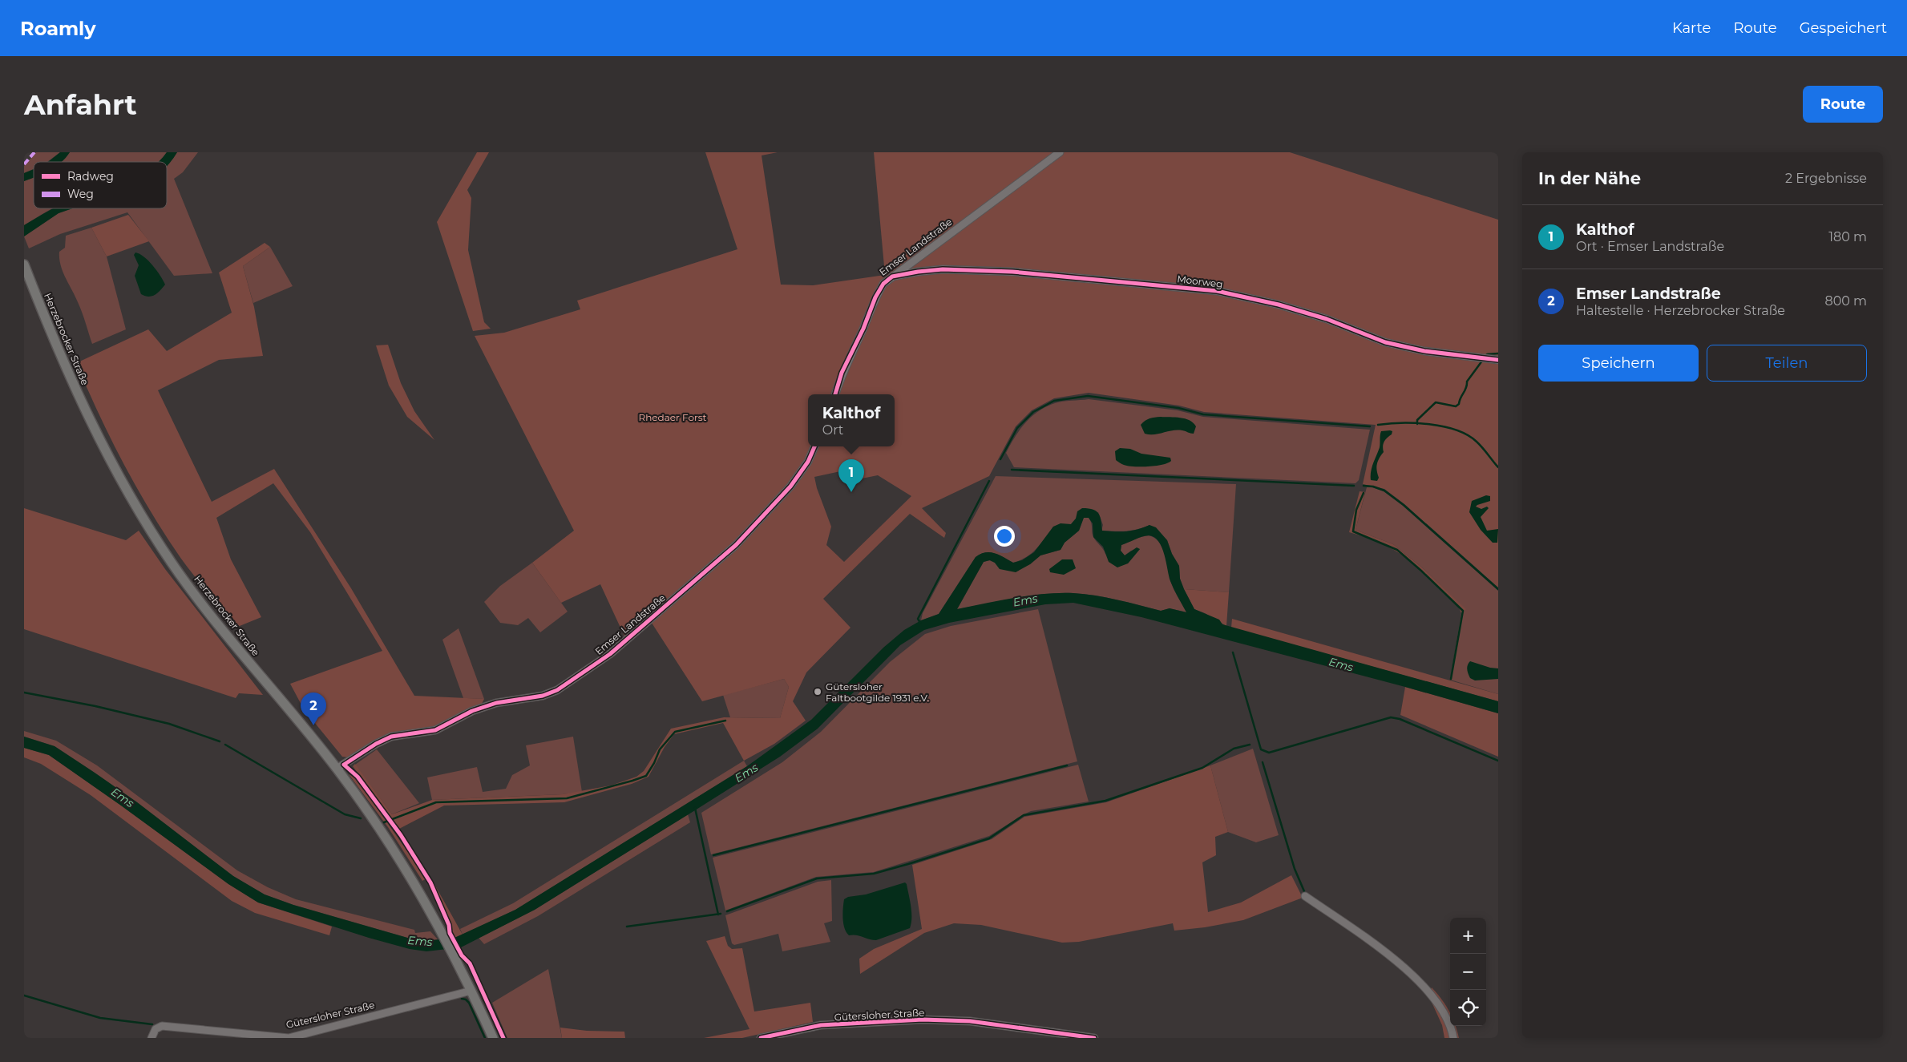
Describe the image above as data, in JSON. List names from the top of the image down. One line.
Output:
{"streets":{"main road":["Herzebrocker Straße"],"street":["Emser Landstraße","Moorweg","Gütersloher Straße"]},"crossings":[["Emser Landstraße","Moorweg"],["Emser Landstraße","Herzebrocker Straße"],["Herzebrocker Straße","Gütersloher Straße"]],"water":["Ems"],"parks":["Rhedaer Forst"],"places":["Gütersloher Faltbootgilde 1931 e.V."],"legend":["Radweg","Weg"],"page":{"header":"Roamly","nav":["Karte","Route","Gespeichert"],"buttons":["Route",["Speichern","Teilen"]],"title":"Anfahrt","heading":["In der Nähe","2 Ergebnisse"],"list":[{"mark":"1","name":"Kalthof","note":"Ort · Emser Landstraße","value":"180 m"},{"mark":"2","name":"Emser Landstraße","note":"Haltestelle · Herzebrocker Straße","value":"800 m"}],"popup":["Kalthof","Ort"],"pins":["1","2"],"map_buttons":["+","−"]}}
